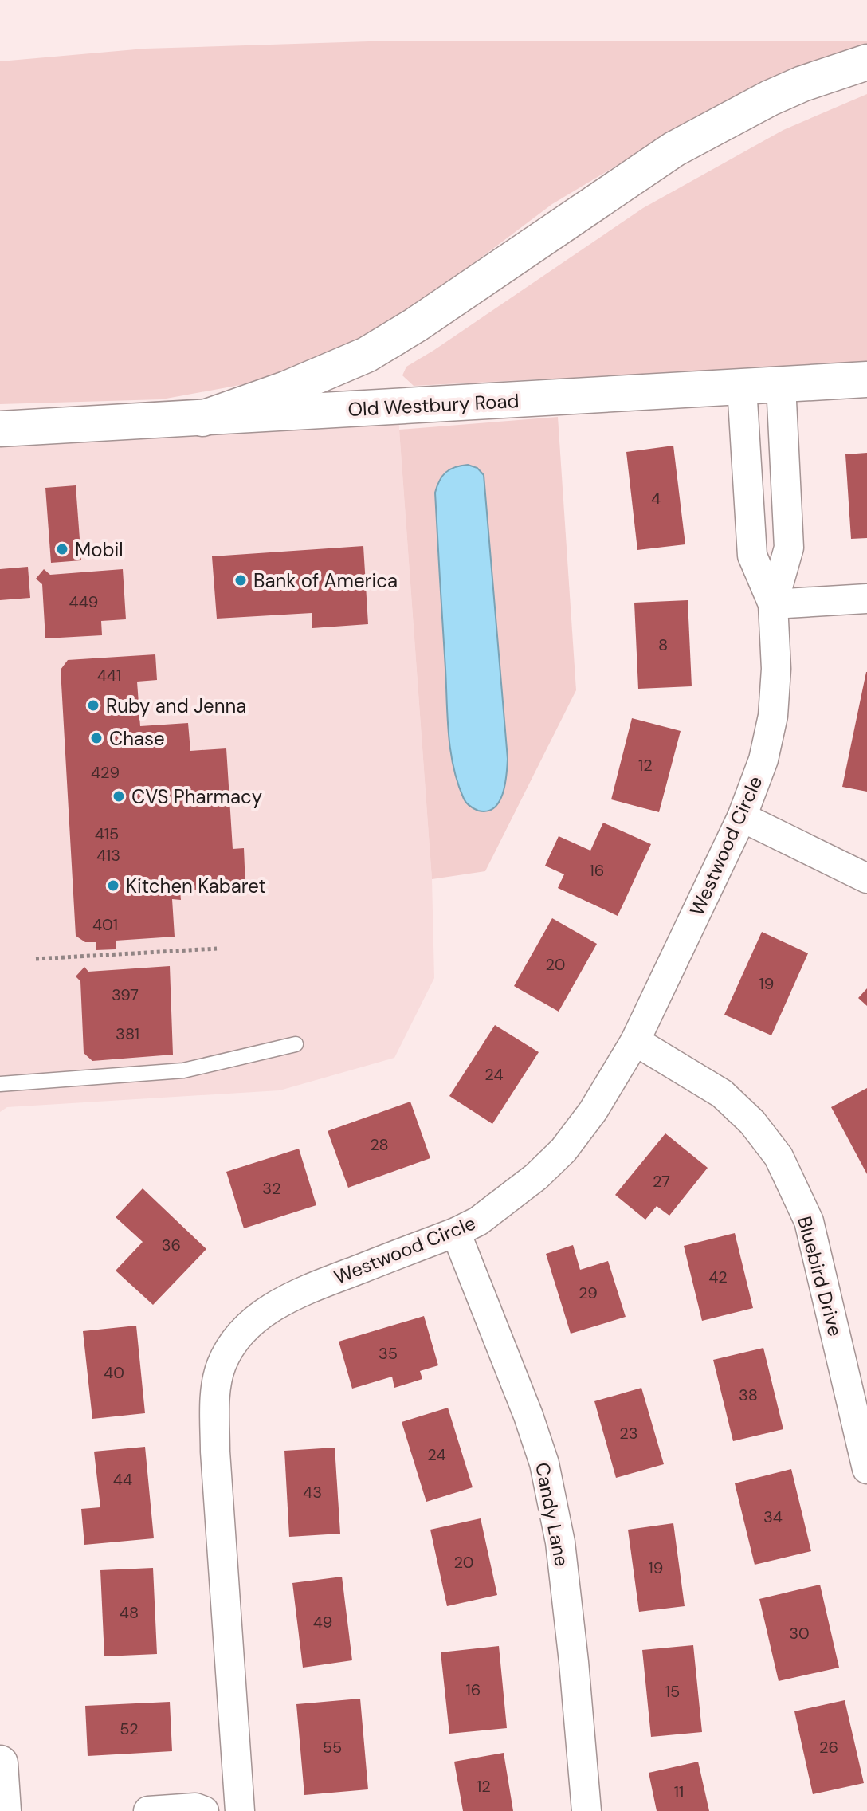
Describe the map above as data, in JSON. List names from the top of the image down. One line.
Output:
{"streets":{"main road":["Old Westbury Road"],"street":["Westwood Circle","Bluebird Drive","Candy Lane"]},"crossings":[["Old Westbury Road","Westwood Circle"],["Westwood Circle","Bluebird Drive"],["Westwood Circle","Candy Lane"]],"places":["Mobil","Bank of America","Ruby and Jenna","Chase","CVS Pharmacy","Kitchen Kabaret"],"house_numbers":["4","449","8","441","12","429","415","413","16","401","20","19","397","381","24","28","27","32","36","42","29","35","40","38","23","24","44","43","34","20","19","48","49","30","16","15","52","55","26","12","11"]}
